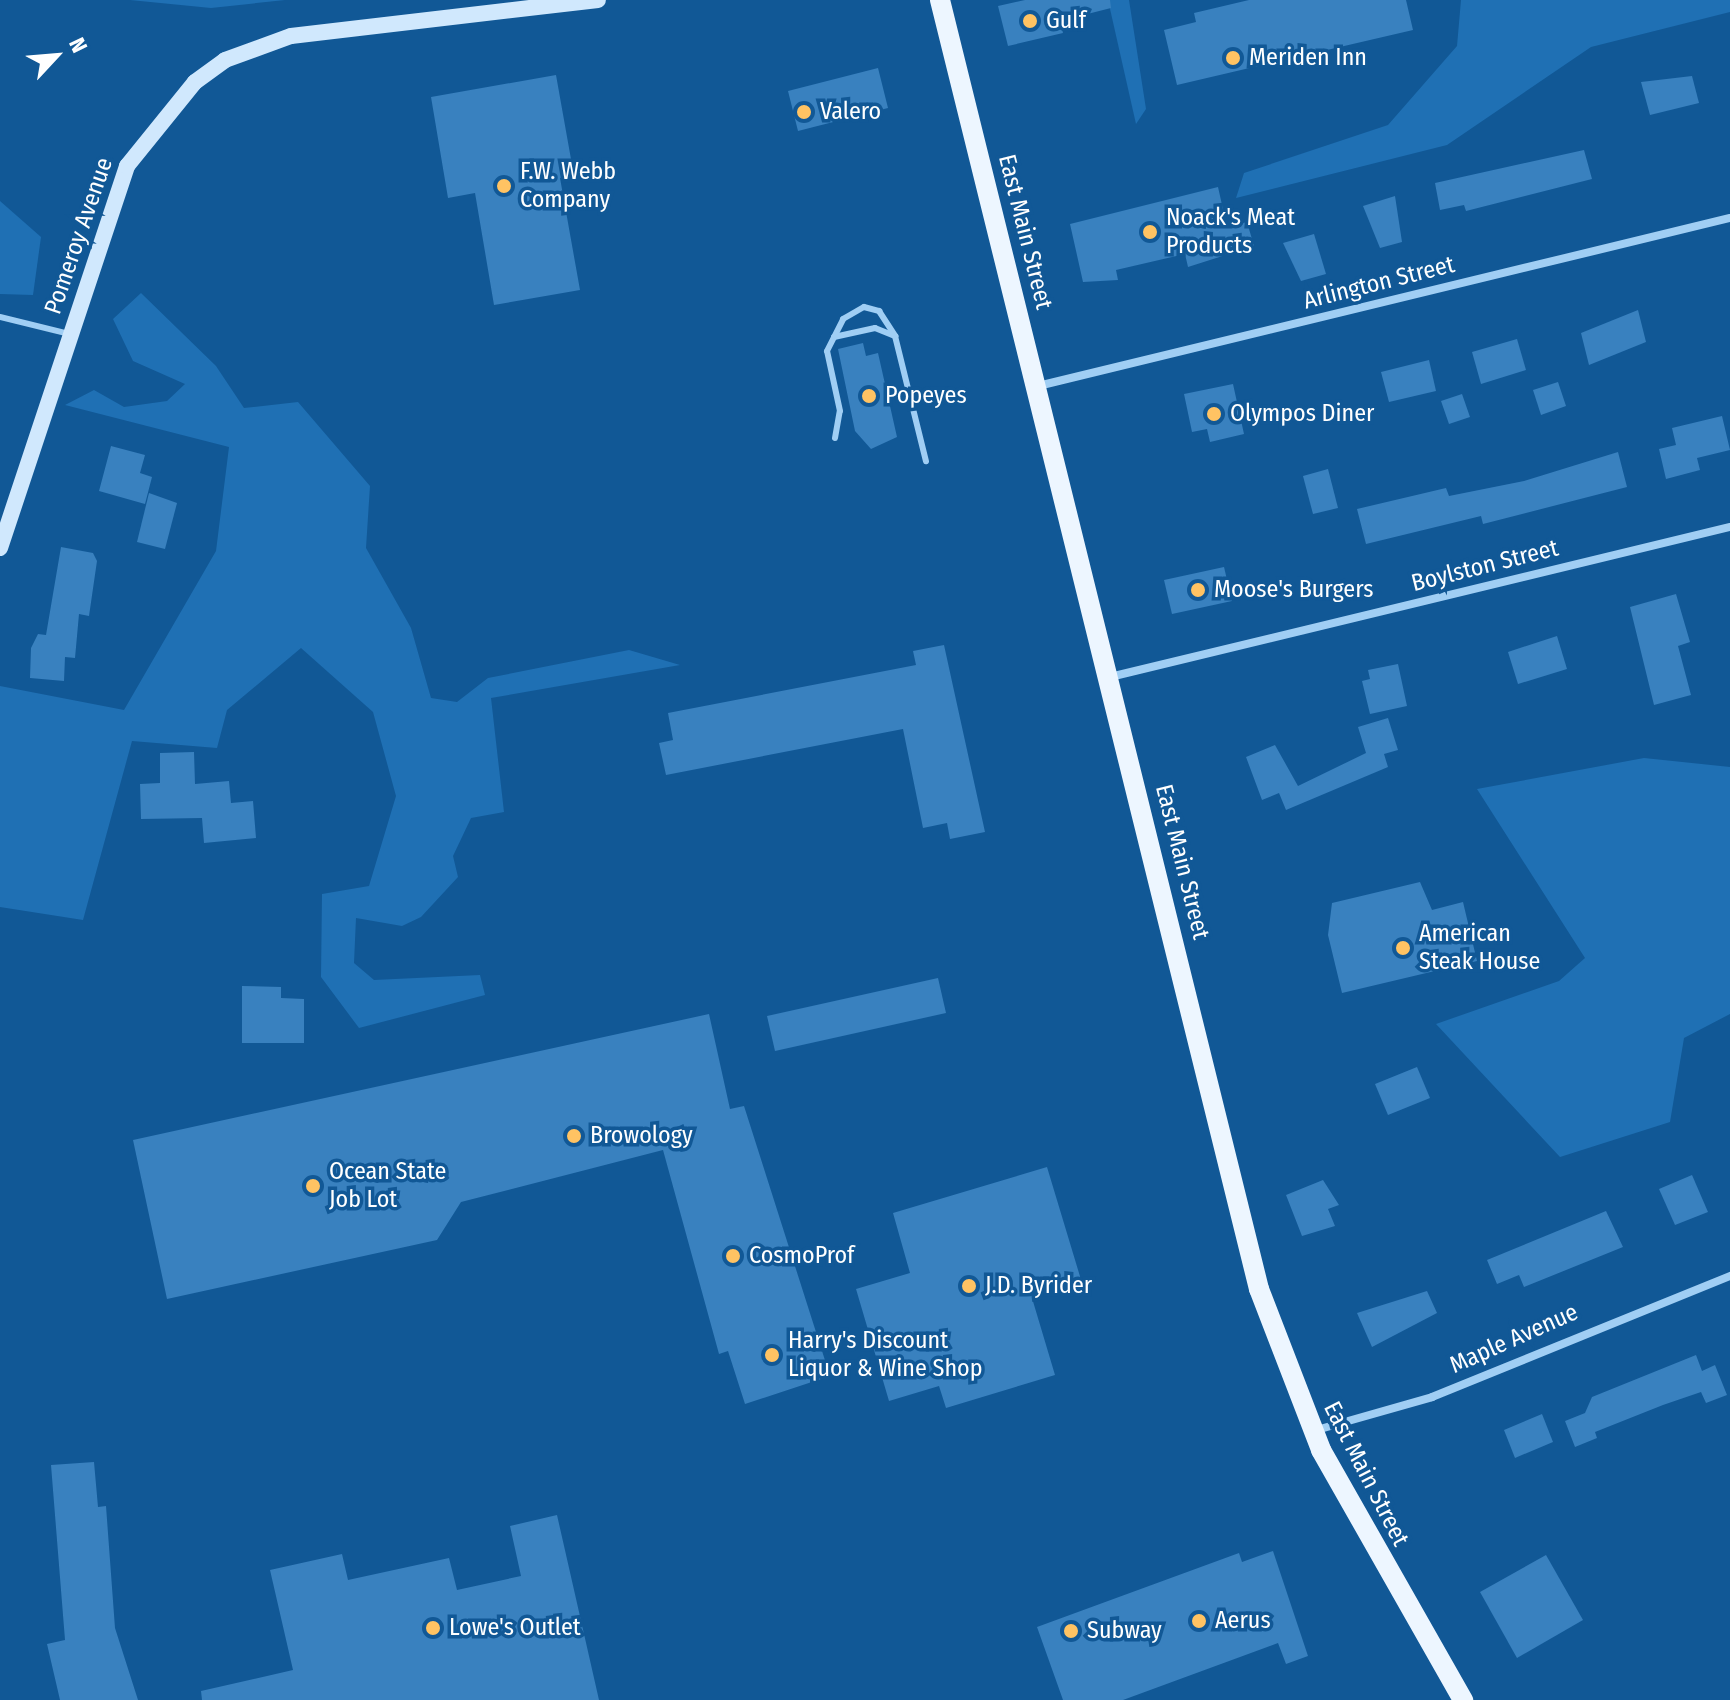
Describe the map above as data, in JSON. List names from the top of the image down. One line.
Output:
{"streets":{"main road":["East Main Street","Pomeroy Avenue"],"street":["Arlington Street","Boylston Street","Maple Avenue"]},"crossings":[["East Main Street","Arlington Street"],["East Main Street","Boylston Street"],["East Main Street","Maple Avenue"]],"places":["Gulf","Meriden Inn","Valero","F.W. Webb Company","Noack's Meat Products","Popeyes","Olympos Diner","Moose's Burgers","American Steak House","Browology","Ocean State Job Lot","CosmoProf","J.D. Byrider","Harry's Discount Liquor & Wine Shop","Aerus","Lowe's Outlet","Subway"],"north":"top right"}
